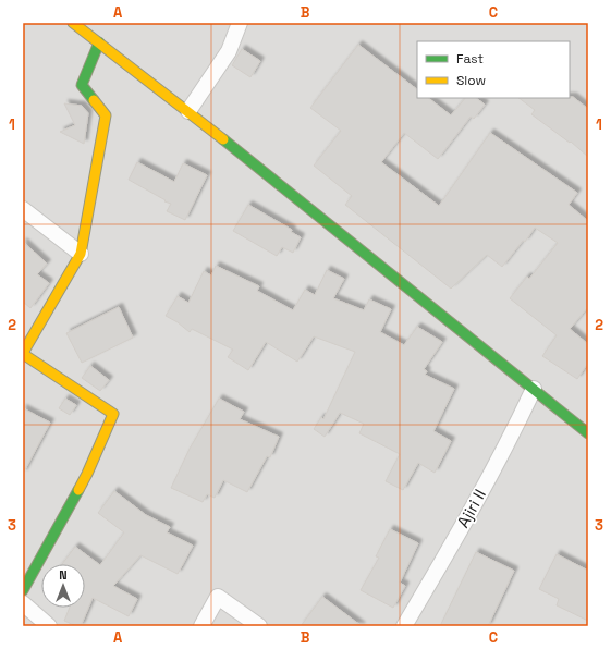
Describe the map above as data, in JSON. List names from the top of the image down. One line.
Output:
{"streets":{"street":["Ajiri II"]},"legend":["Fast","Slow"],"north":"top","grid":{"columns":["A","B","C"],"rows":["1","2","3"]}}
